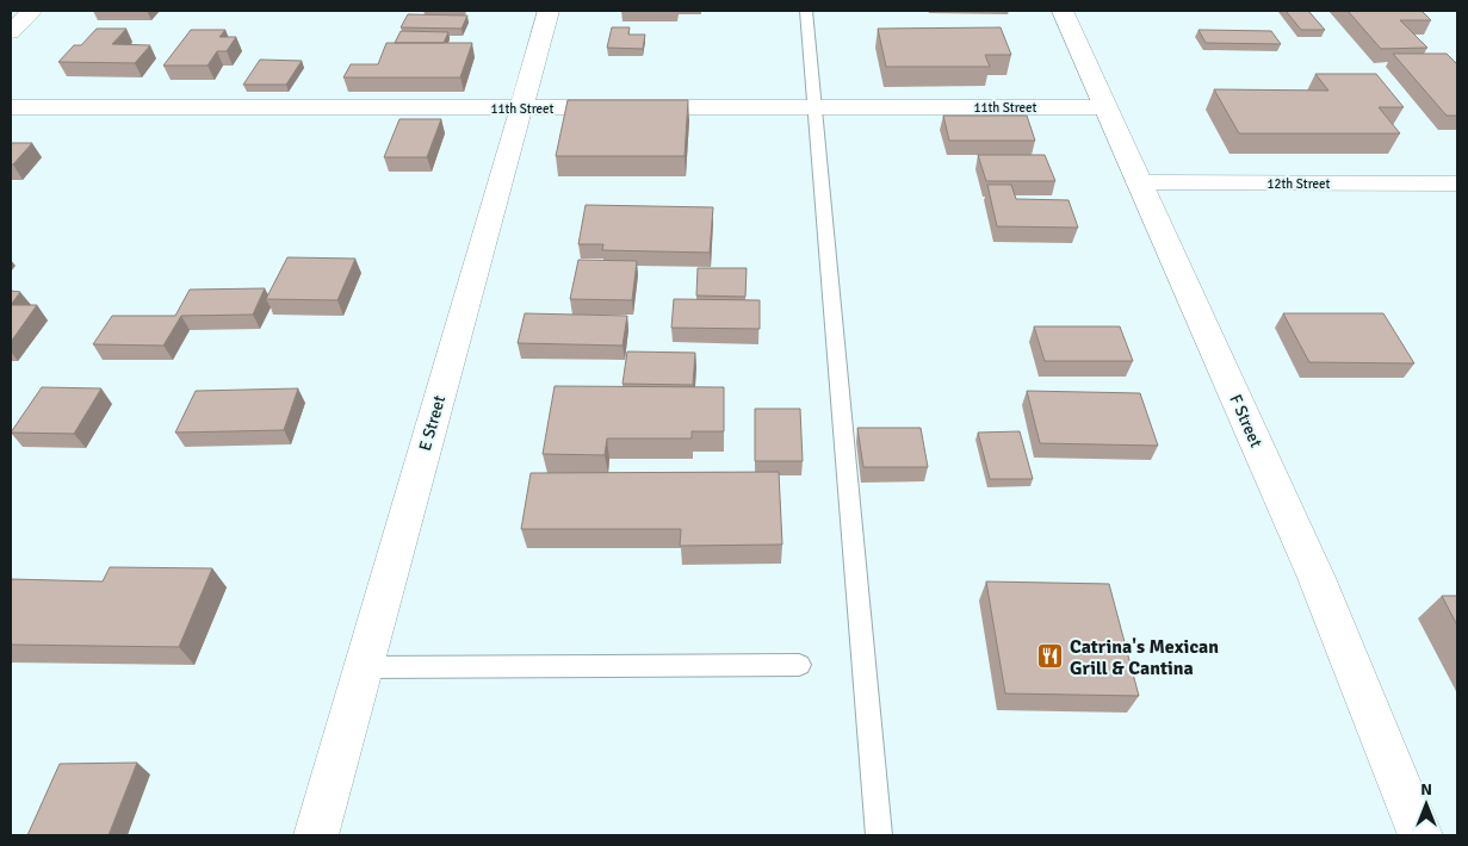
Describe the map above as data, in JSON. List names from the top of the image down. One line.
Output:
{"streets":{"street":["11th Street","12th Street","F Street","E Street"]},"crossings":[["11th Street","F Street"],["11th Street","E Street"],["12th Street","F Street"]],"places":{"restaurant":["Catrina's Mexican Grill & Cantina"]},"north":"top"}
